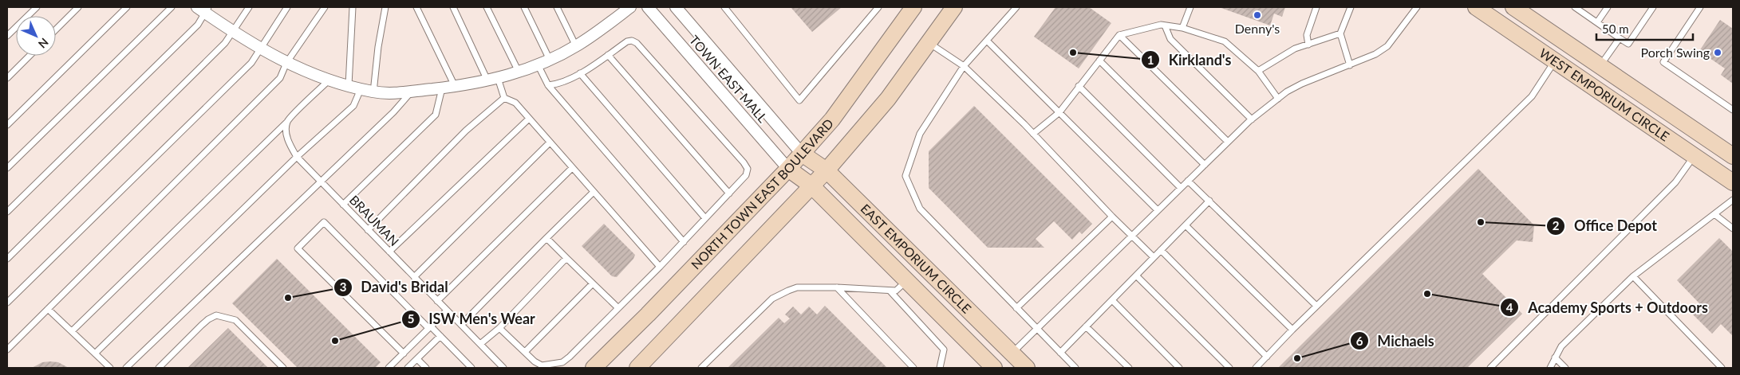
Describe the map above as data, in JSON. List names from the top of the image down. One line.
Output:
{"streets":{"street":["TOWN EAST MALL","WEST EMPORIUM CIRCLE","NORTH TOWN EAST BOULEVARD","EAST EMPORIUM CIRCLE"],"lane":["BRAUMAN"]},"crossings":[["TOWN EAST MALL","NORTH TOWN EAST BOULEVARD"],["TOWN EAST MALL","EAST EMPORIUM CIRCLE"],["NORTH TOWN EAST BOULEVARD","EAST EMPORIUM CIRCLE"]],"places":["Denny's","Kirkland's","Porch Swing","Office Depot","Academy Sports + Outdoors","David's Bridal","ISW Men's Wear","Michaels"],"scale_bar":"50 m","north":"bottom right"}
